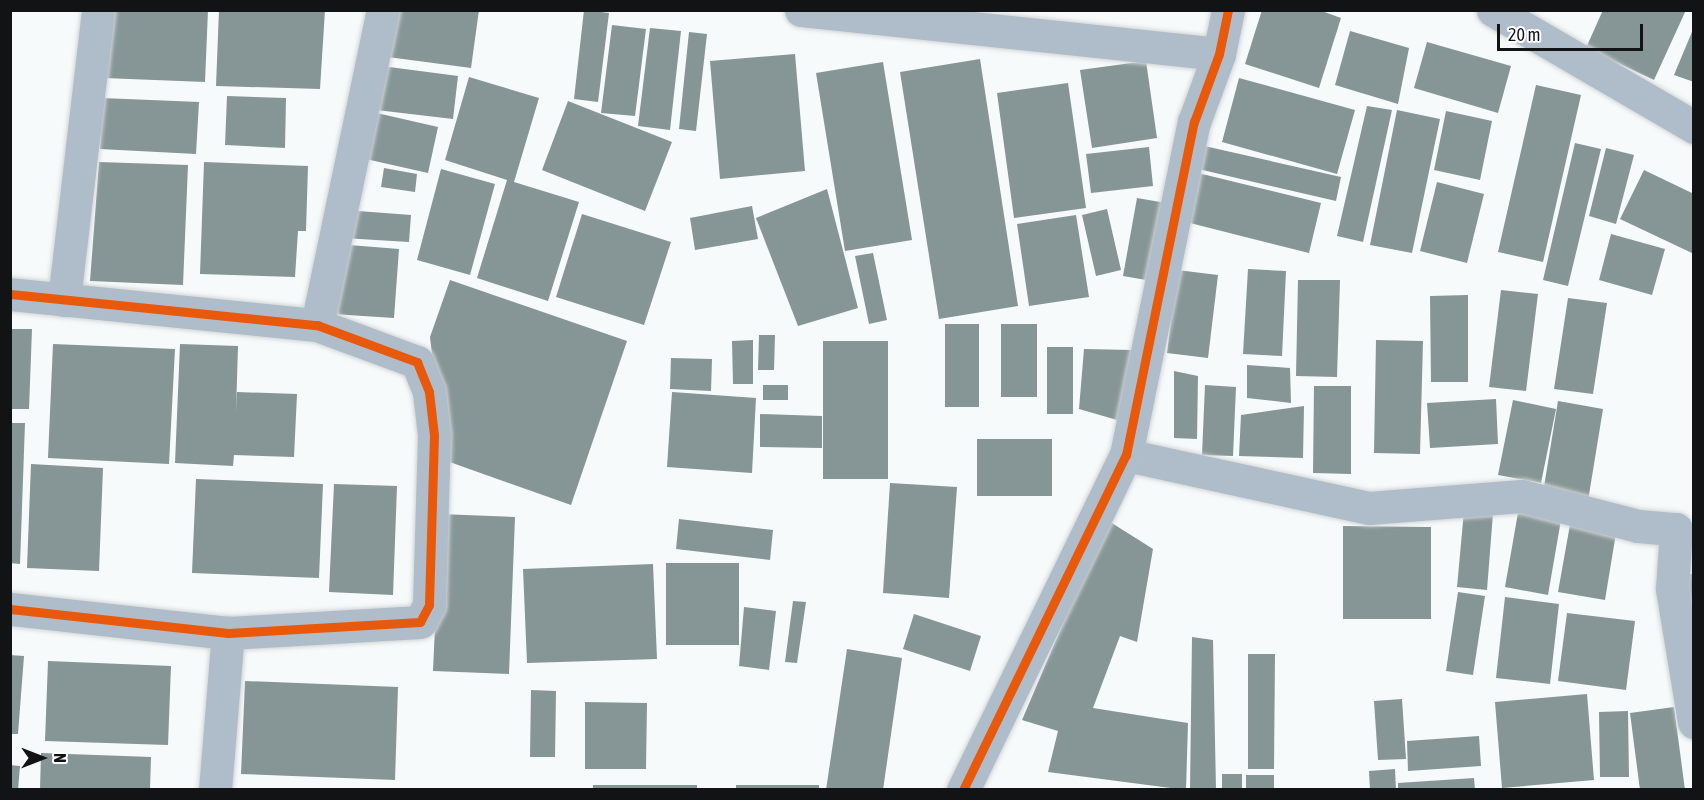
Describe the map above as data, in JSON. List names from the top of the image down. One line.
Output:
{"scale_bar":"20 m","north":"right"}
